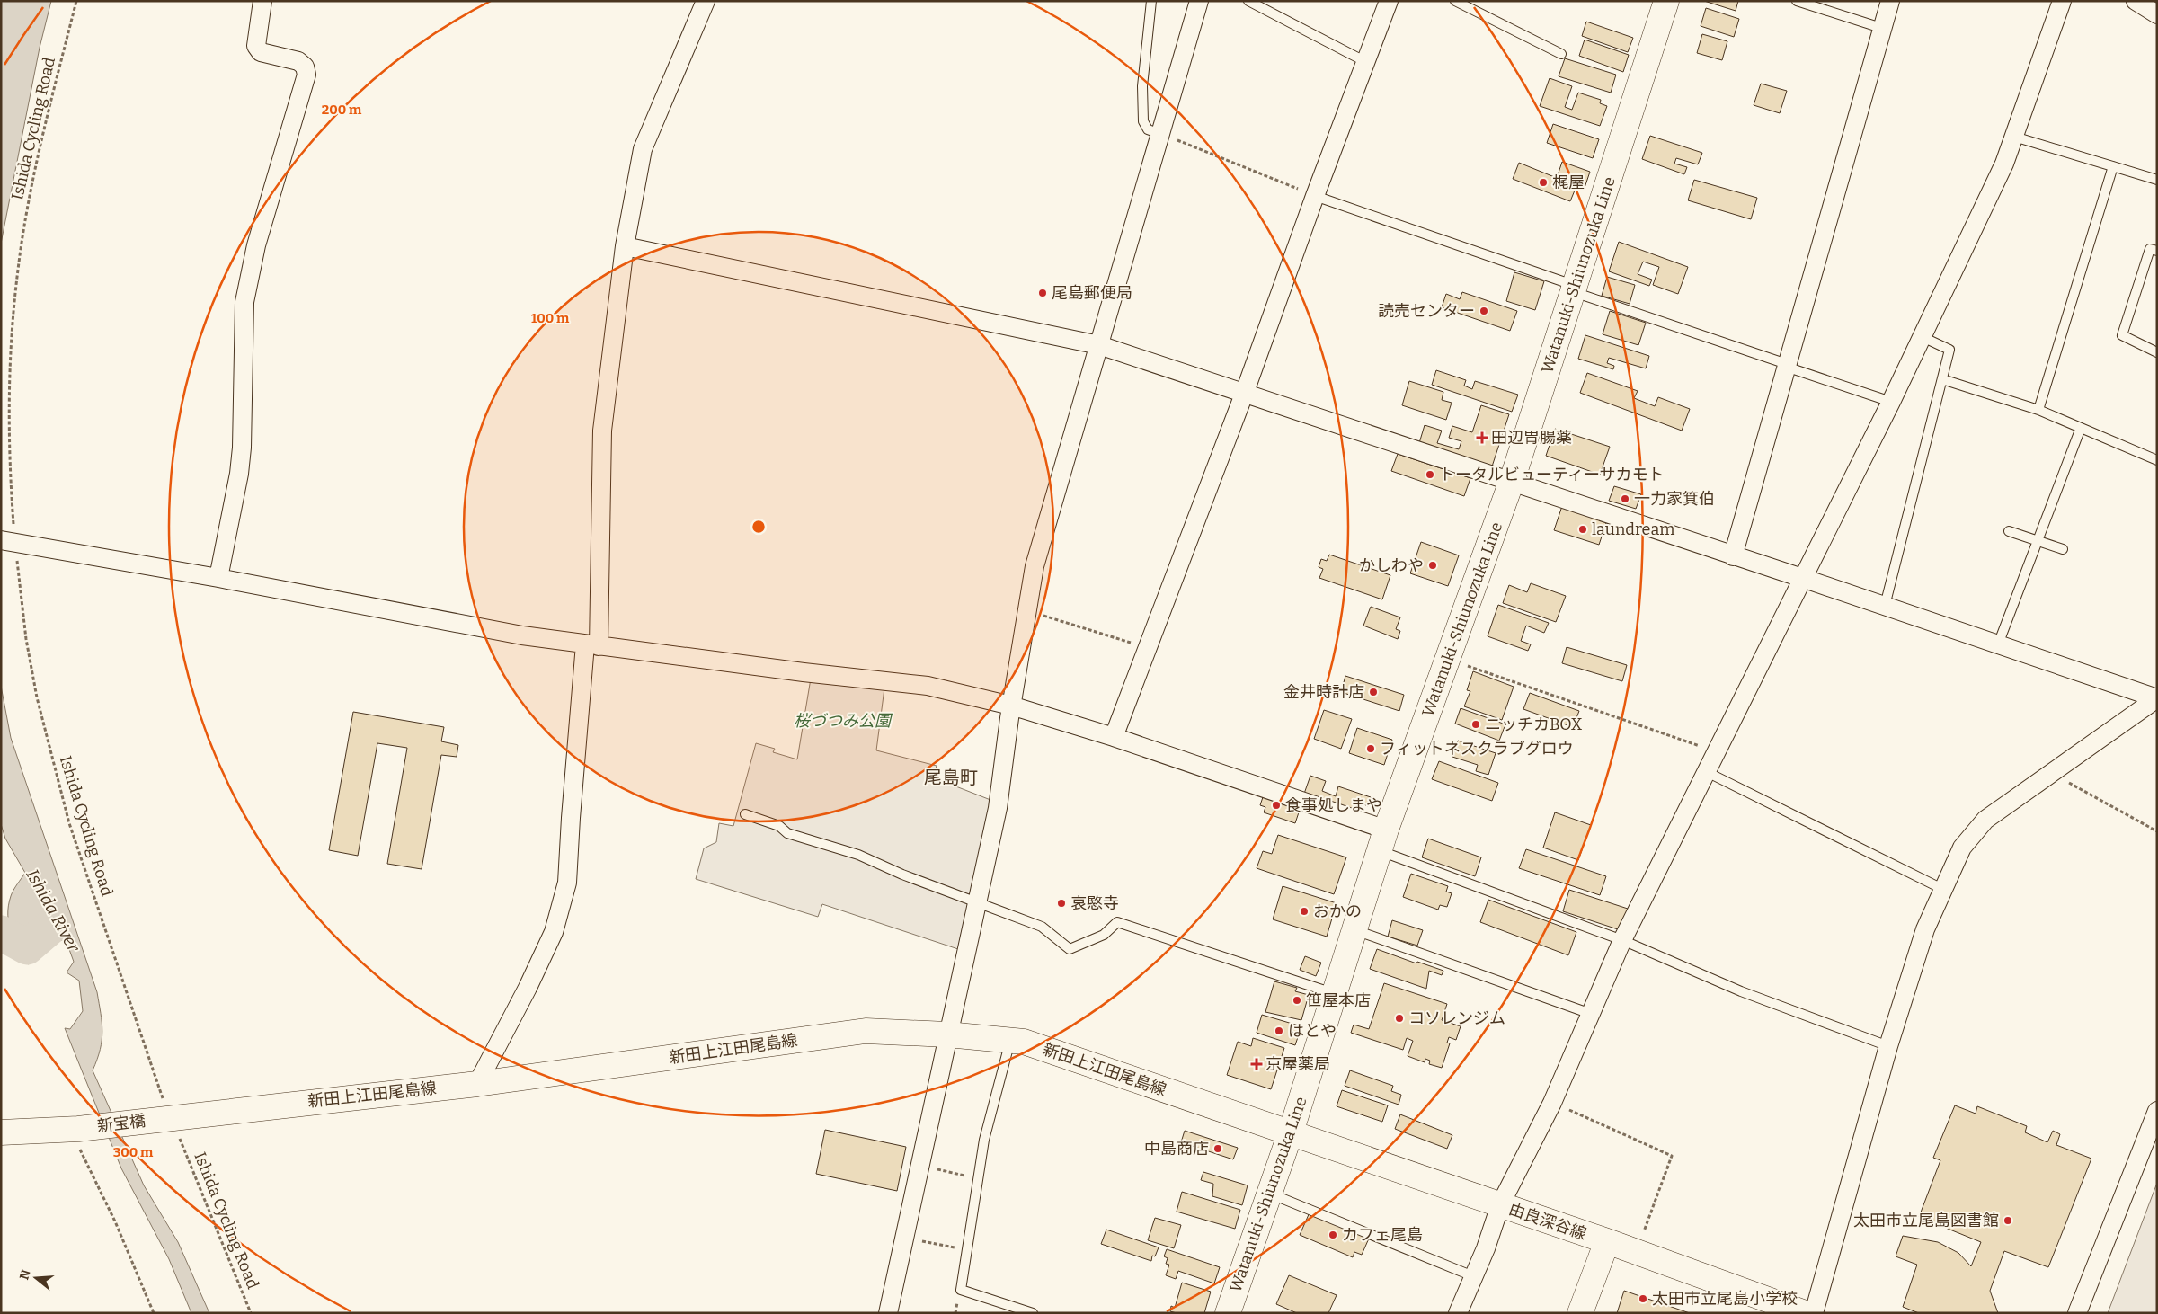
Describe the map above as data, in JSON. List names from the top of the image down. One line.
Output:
{"streets":{"main road":["Watanuki-Shiunozuka Line","新田上江田尾島線","新宝橋","由良深谷線"],"path":["Ishida Cycling Road"]},"crossings":[["Ishida Cycling Road","新田上江田尾島線"],["Ishida Cycling Road","新宝橋"],["Watanuki-Shiunozuka Line","新田上江田尾島線"],["Watanuki-Shiunozuka Line","由良深谷線"],["新田上江田尾島線","新宝橋"],["新田上江田尾島線","由良深谷線"]],"districts":["尾島町"],"water":["Ishida River"],"parks":["桜づつみ公園"],"places":{"other":["梶屋","尾島郵便局","読売センター","トータルビューティーサカモト","一力家箕伯","laundream","かしわや","金井時計店","ニッチカBOX","フィットネスクラブグロウ","食事処しまや","哀愍寺","おかの","笹屋本店","コソレンジム","はとや","中島商店","太田市立尾島図書館","カフェ尾島","太田市立尾島小学校"],"health":["田辺胃腸薬","京屋薬局"]},"north":"left","rings":["200 m","100 m","300 m"]}
